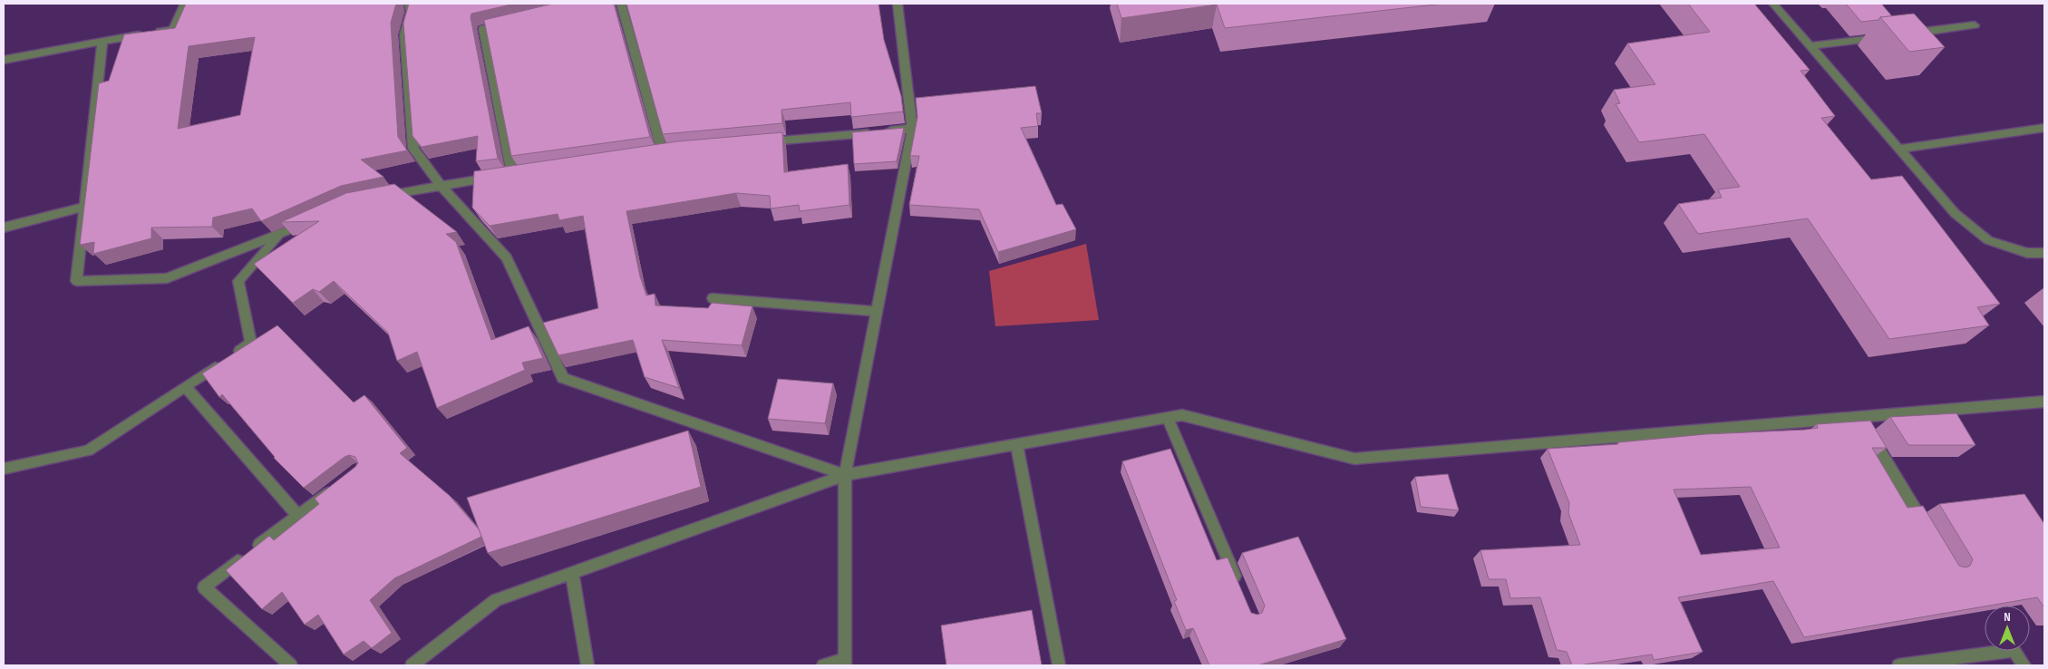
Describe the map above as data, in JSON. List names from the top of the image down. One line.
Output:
{"north":"top"}
